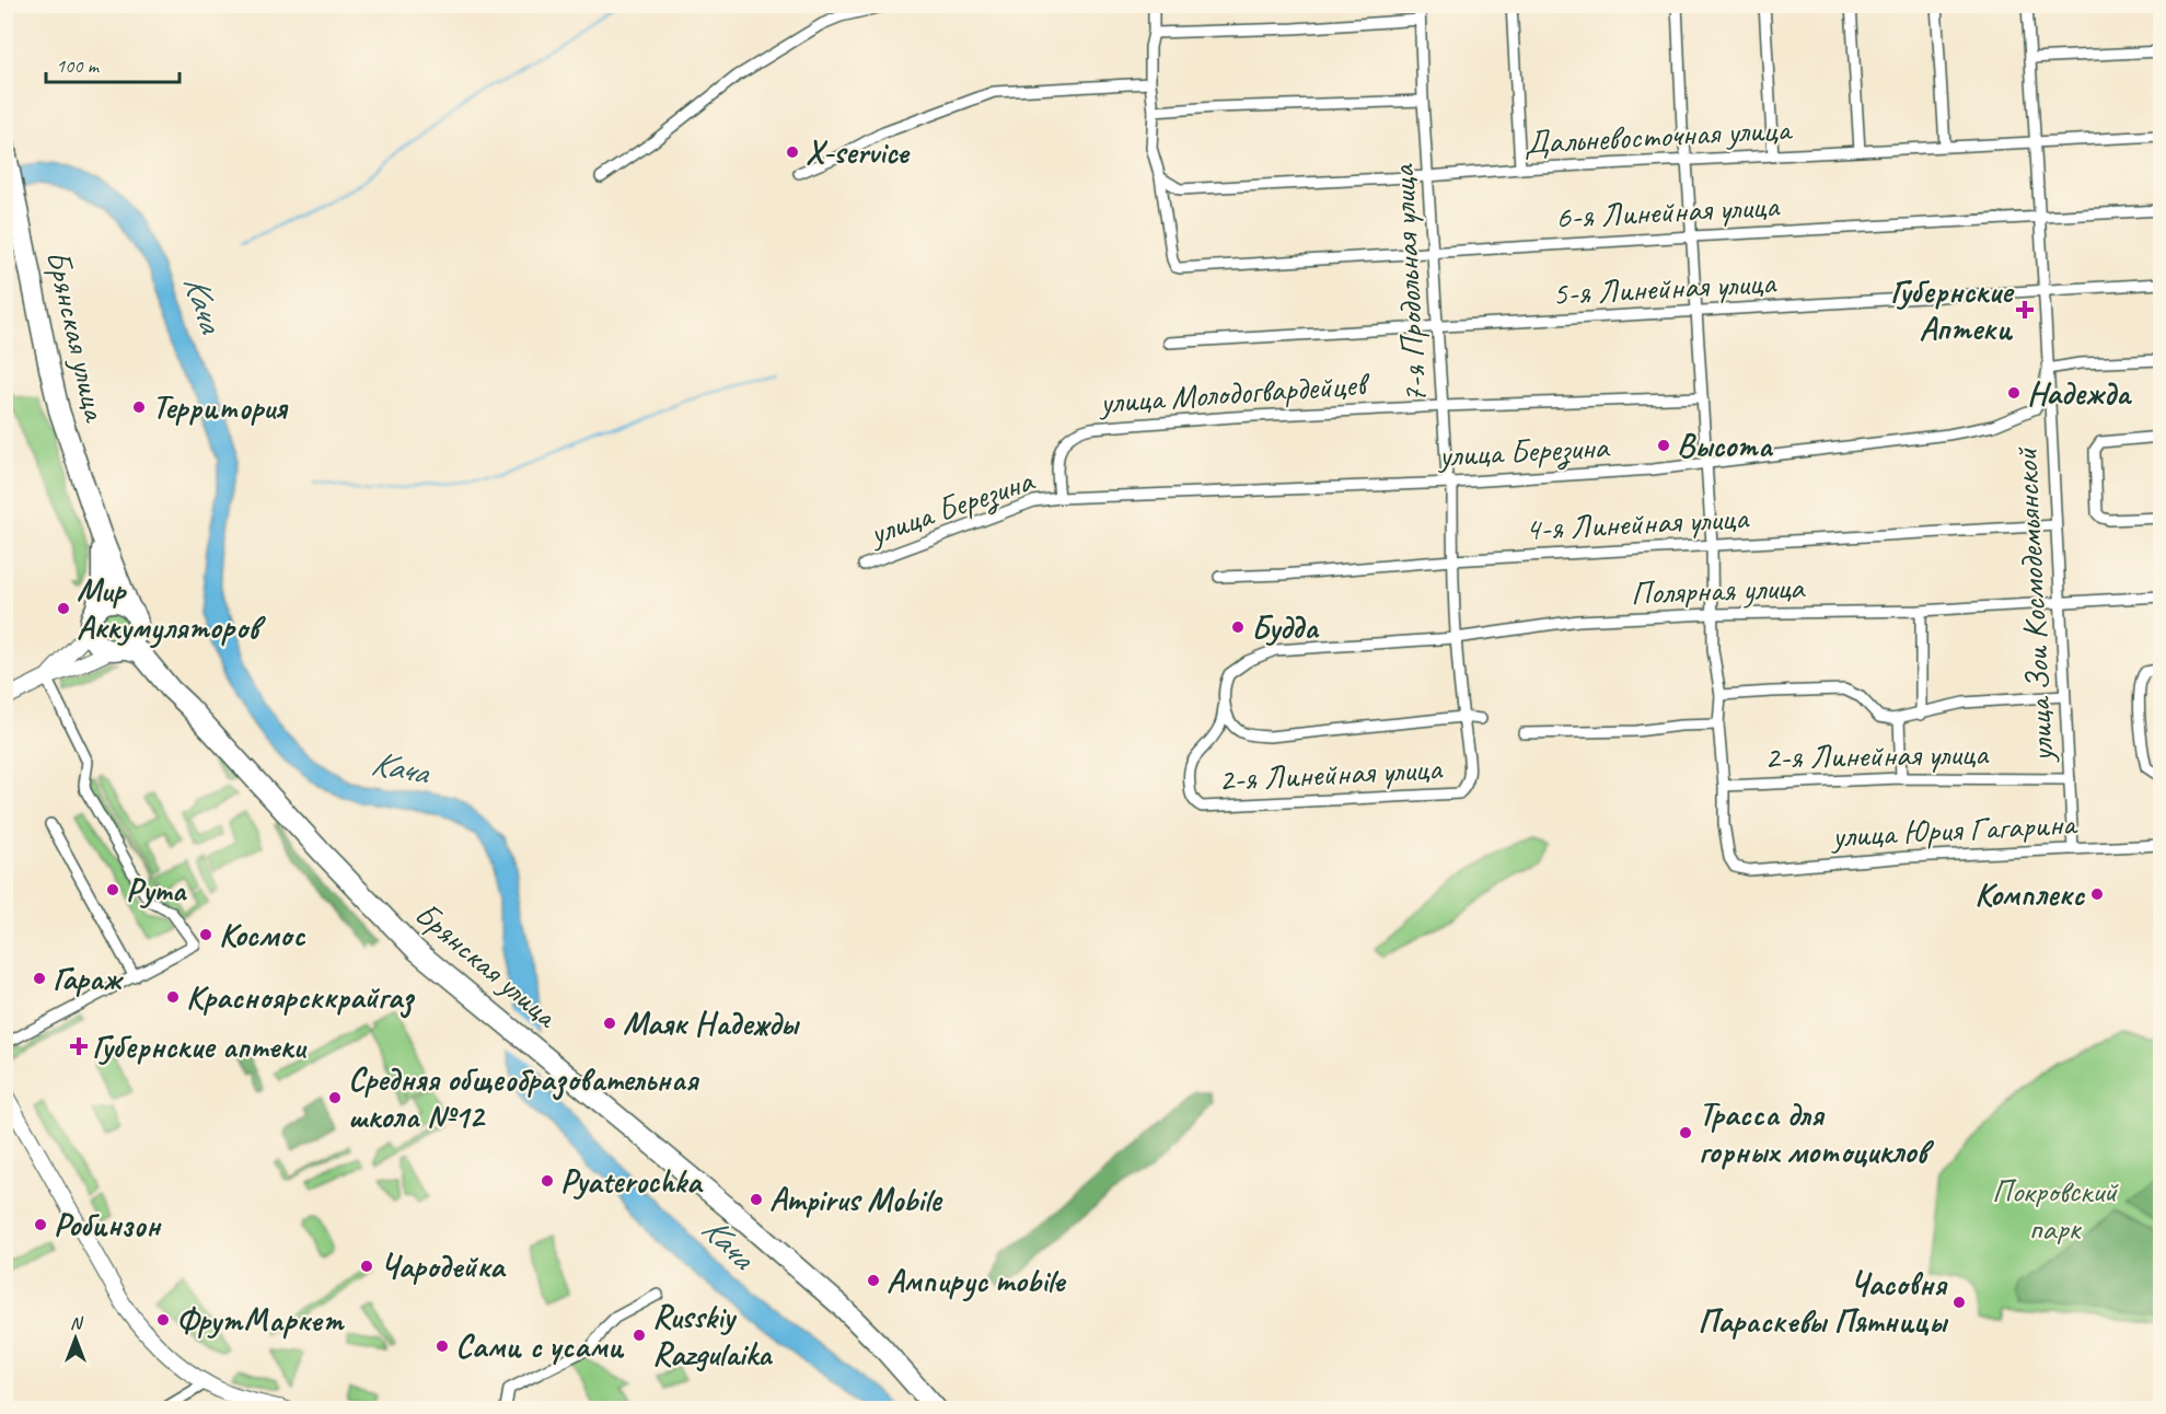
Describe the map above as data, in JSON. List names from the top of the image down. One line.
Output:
{"streets":{"highway":["Брянская улица"],"street":["Дальневосточная улица","6-я Линейная улица","7-я Продольная улица","5-я Линейная улица","улица Молодогвардейцев","улица Березина","4-я Линейная улица","Полярная улица","улица Зои Космодемьянской","2-я Линейная улица","улица Юрия Гагарина"]},"crossings":[["Дальневосточная улица","6-я Линейная улица"],["Дальневосточная улица","7-я Продольная улица"],["Дальневосточная улица","улица Зои Космодемьянской"],["6-я Линейная улица","7-я Продольная улица"],["6-я Линейная улица","улица Зои Космодемьянской"],["7-я Продольная улица","5-я Линейная улица"],["7-я Продольная улица","улица Молодогвардейцев"],["7-я Продольная улица","улица Березина"],["7-я Продольная улица","4-я Линейная улица"],["7-я Продольная улица","Полярная улица"],["7-я Продольная улица","2-я Линейная улица"],["5-я Линейная улица","улица Зои Космодемьянской"],["улица Молодогвардейцев","улица Березина"],["улица Березина","улица Зои Космодемьянской"],["4-я Линейная улица","улица Зои Космодемьянской"],["Полярная улица","улица Зои Космодемьянской"],["Полярная улица","2-я Линейная улица"],["улица Зои Космодемьянской","2-я Линейная улица"],["улица Зои Космодемьянской","улица Юрия Гагарина"],["2-я Линейная улица","улица Юрия Гагарина"]],"water":["Кача"],"parks":["Покровский парк"],"places":{"other":["X-service","Надежда","Территория","Высота","Мир Аккумуляторов","Будда","Рута","Комплекс","Космос","Гараж","Красноярсккрайгаз","Маяк Надежды","Средняя общеобразовательная школа №12","Трасса для горных мотоциклов","Pyaterochka","Ampirus Mobile","Робинзон","Чародейка","Ампирус mobile","Часовня Параскевы Пятницы","ФрутМаркет","Russkiy Razgulaika","Сами с усами"],"health":["Губернские Аптеки","Губернские аптеки"]},"scale_bar":"100 m","north":"top"}
